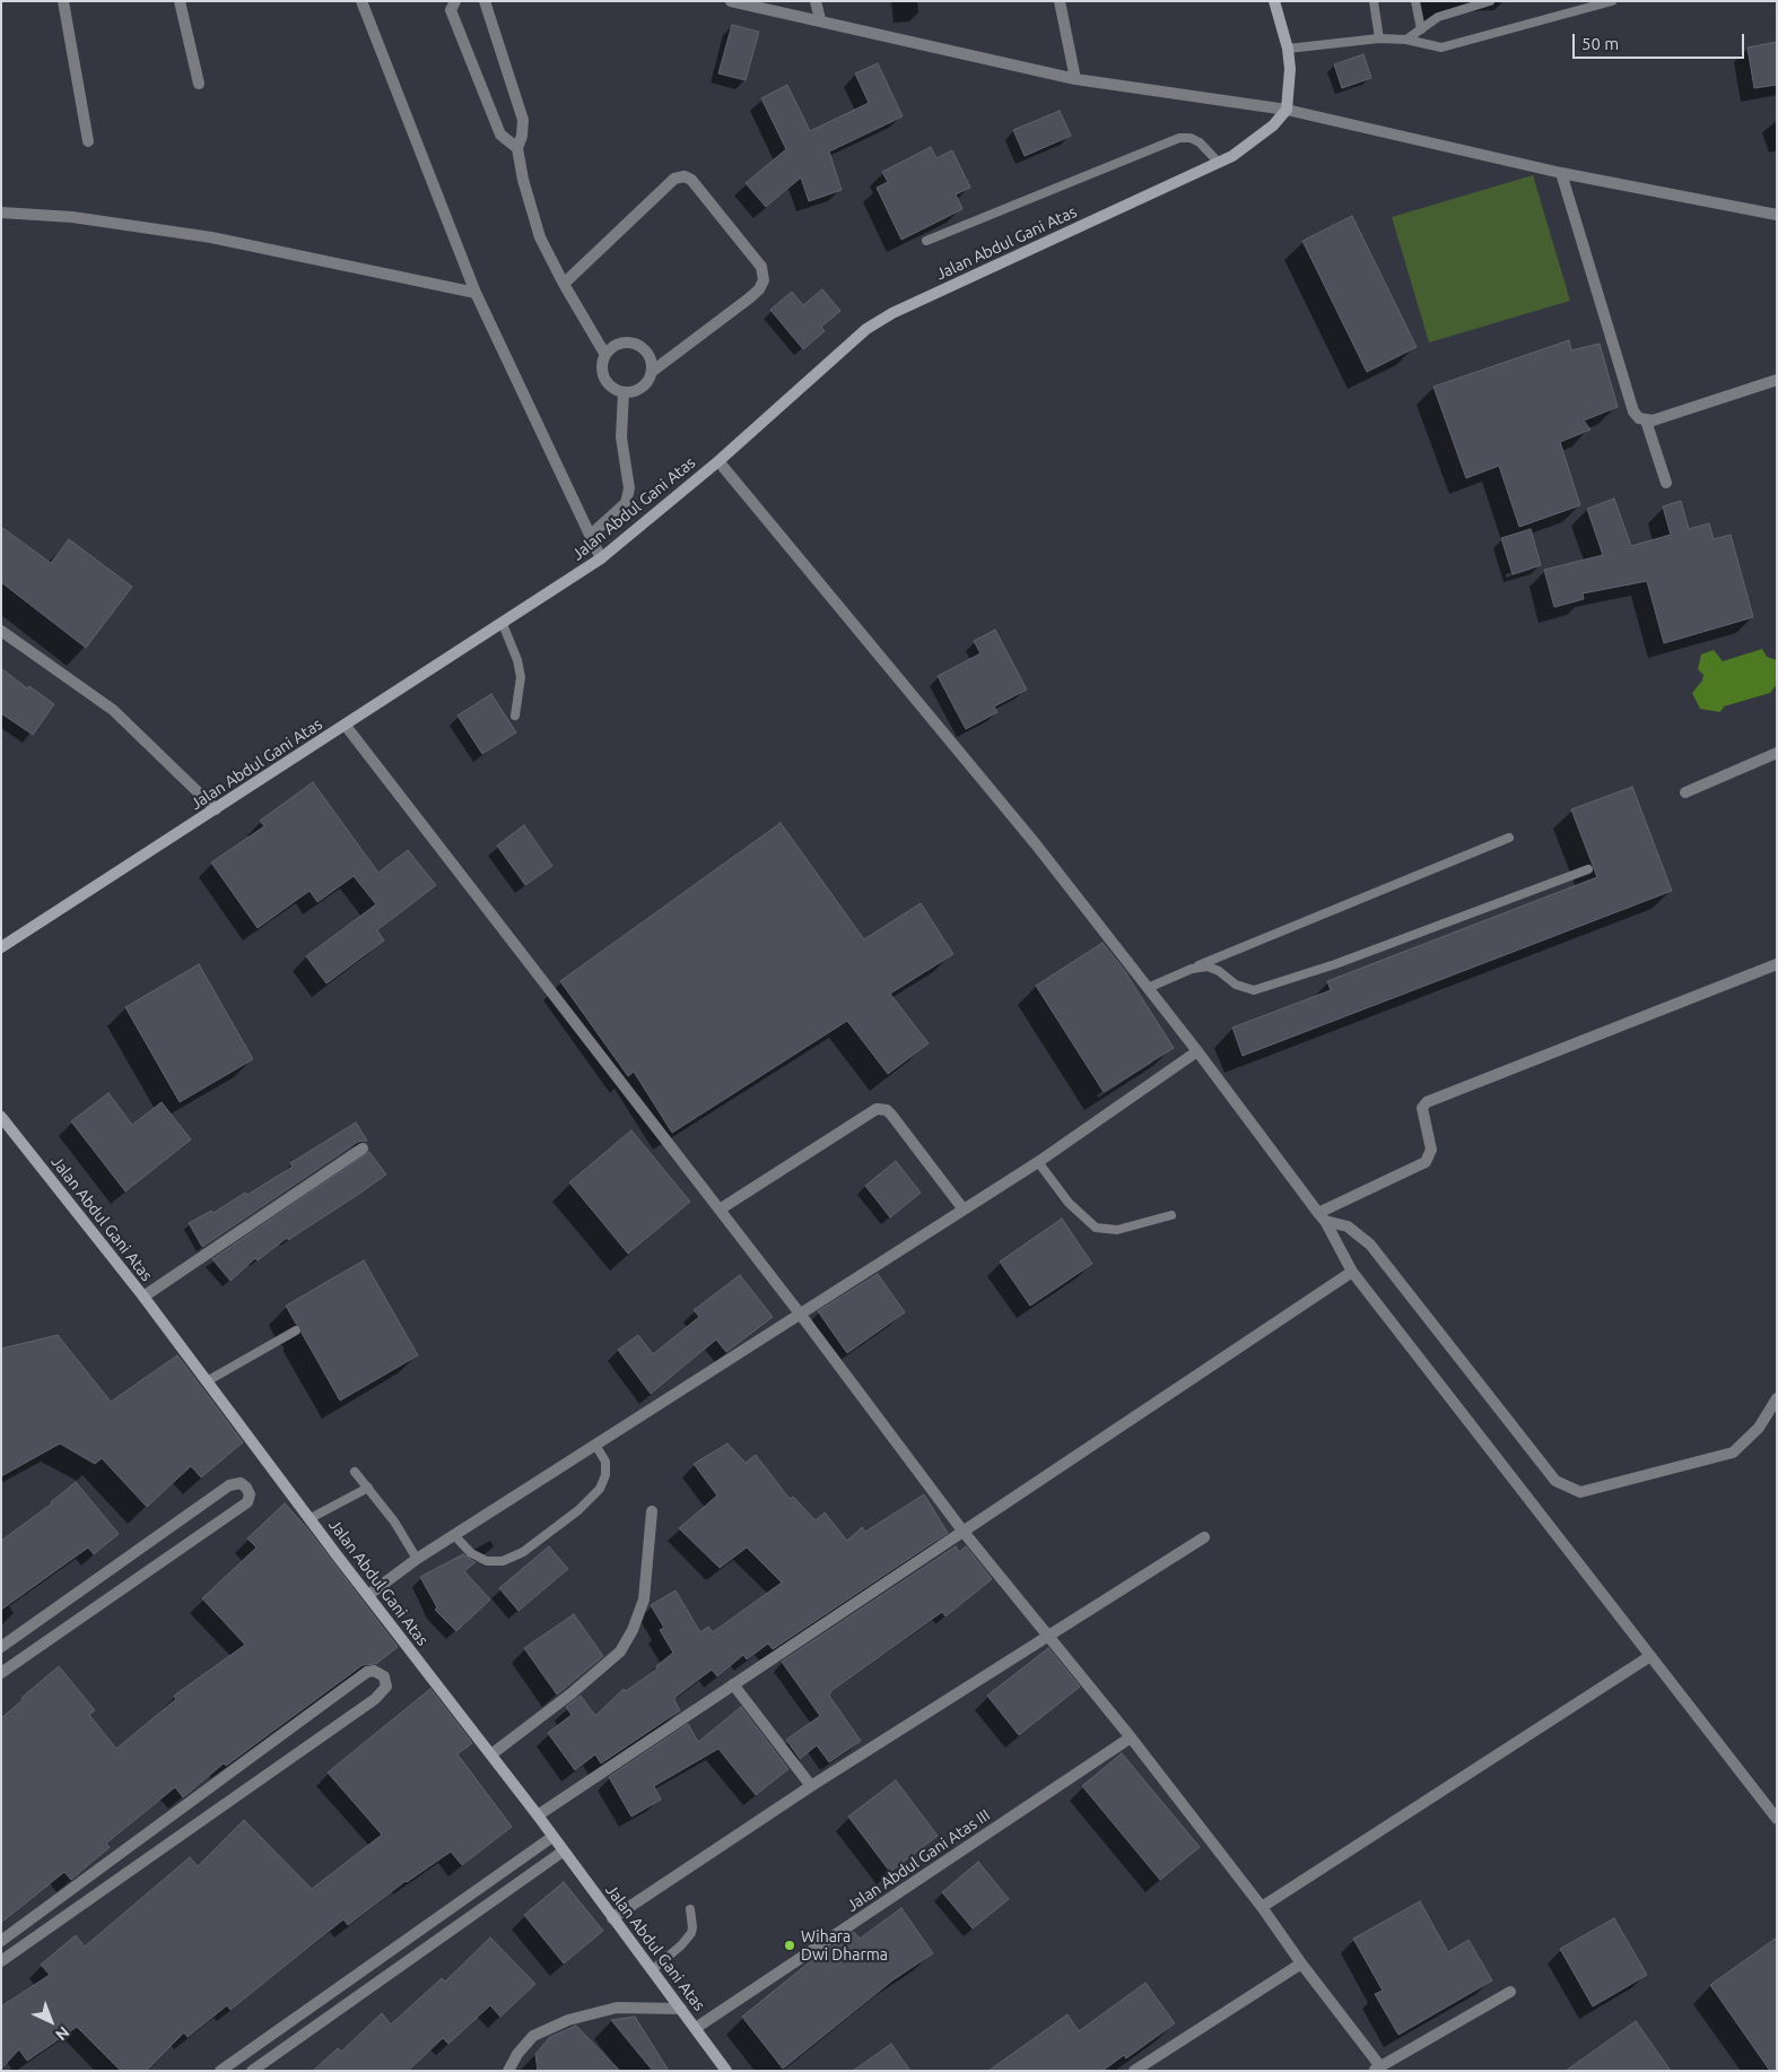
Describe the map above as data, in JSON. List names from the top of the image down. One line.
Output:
{"streets":{"street":["Jalan Abdul Gani Atas","Jalan Abdul Gani Atas III"]},"crossings":[["Jalan Abdul Gani Atas","Jalan Abdul Gani Atas III"]],"places":["Wihara Dwi Dharma"],"scale_bar":"50 m","north":"bottom right"}
